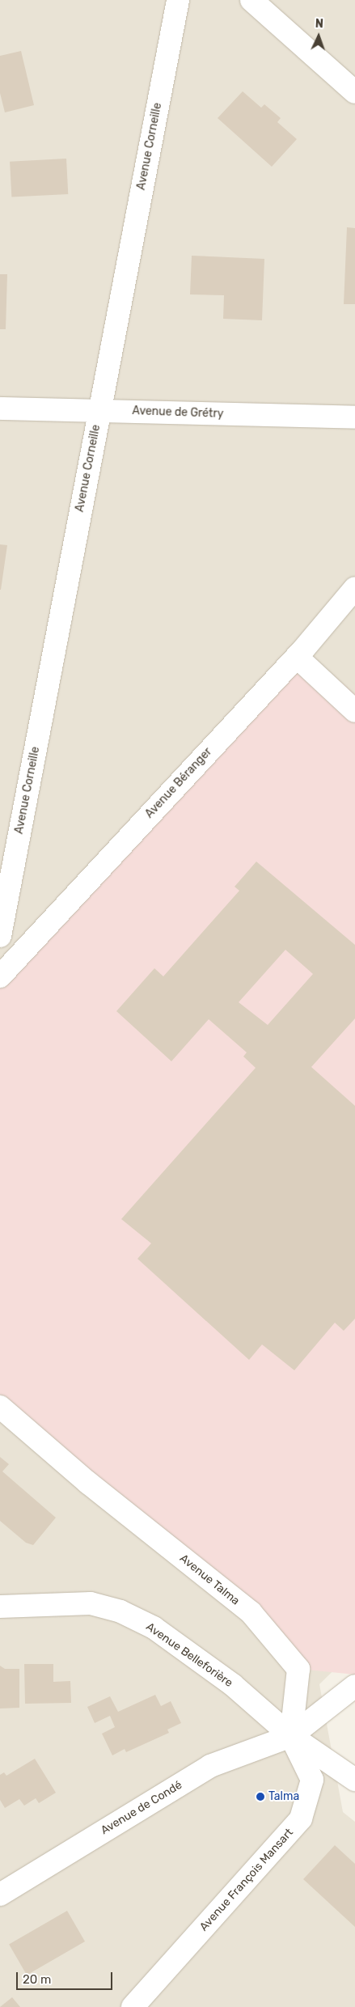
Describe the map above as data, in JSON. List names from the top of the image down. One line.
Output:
{"streets":{"street":["Avenue Corneille","Avenue de Grétry","Avenue Béranger","Avenue Talma","Avenue Belleforière","Avenue de Condé","Avenue François Mansart"]},"crossings":[["Avenue Corneille","Avenue de Grétry"],["Avenue Talma","Avenue Belleforière"],["Avenue Talma","Avenue de Condé"],["Avenue Talma","Avenue François Mansart"],["Avenue Belleforière","Avenue de Condé"],["Avenue Belleforière","Avenue François Mansart"],["Avenue de Condé","Avenue François Mansart"]],"places":["Talma"],"scale_bar":"20 m","north":"top"}
